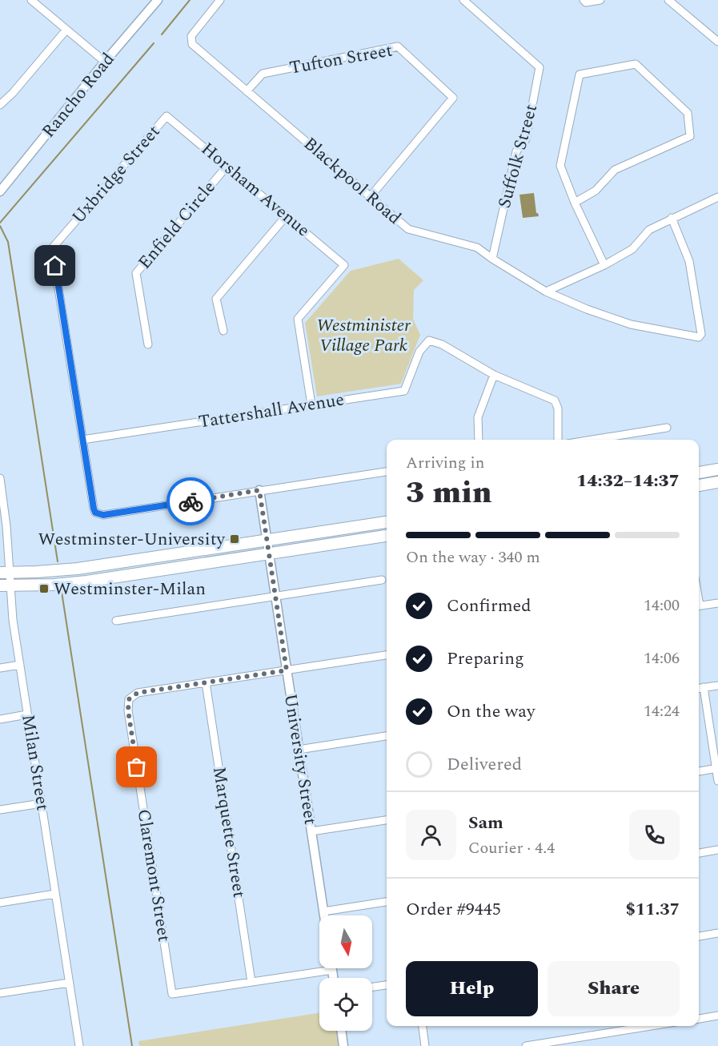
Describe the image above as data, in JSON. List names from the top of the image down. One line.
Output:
{"streets":{"street":["Tufton Street","Rancho Road","Suffolk Street","Uxbridge Street","Blackpool Road","Horsham Avenue","Enfield Circle","Tattershall Avenue","University Street","Milan Street","Marquette Street","Claremont Street"]},"crossings":[["Tufton Street","Blackpool Road"],["Suffolk Street","Blackpool Road"],["Uxbridge Street","Horsham Avenue"],["Uxbridge Street","Tattershall Avenue"],["Uxbridge Street","University Street"],["Horsham Avenue","Enfield Circle"],["Horsham Avenue","Tattershall Avenue"],["Marquette Street","Claremont Street"]],"parks":["Westminister Village Park"],"places":{"transit":["Westminster-University","Westminster-Milan"]},"north":"bottom","page":{"heading":["3 min","Arriving in","14:32–14:37"],"panel":["Sam","Courier · 4.4","Order #9445","$11.37"],"bar":"On the way · 340 m","list":[["Confirmed","14:00"],["Preparing","14:06"],["On the way","14:24"],"Delivered"],"buttons":["Help","Share"]}}
